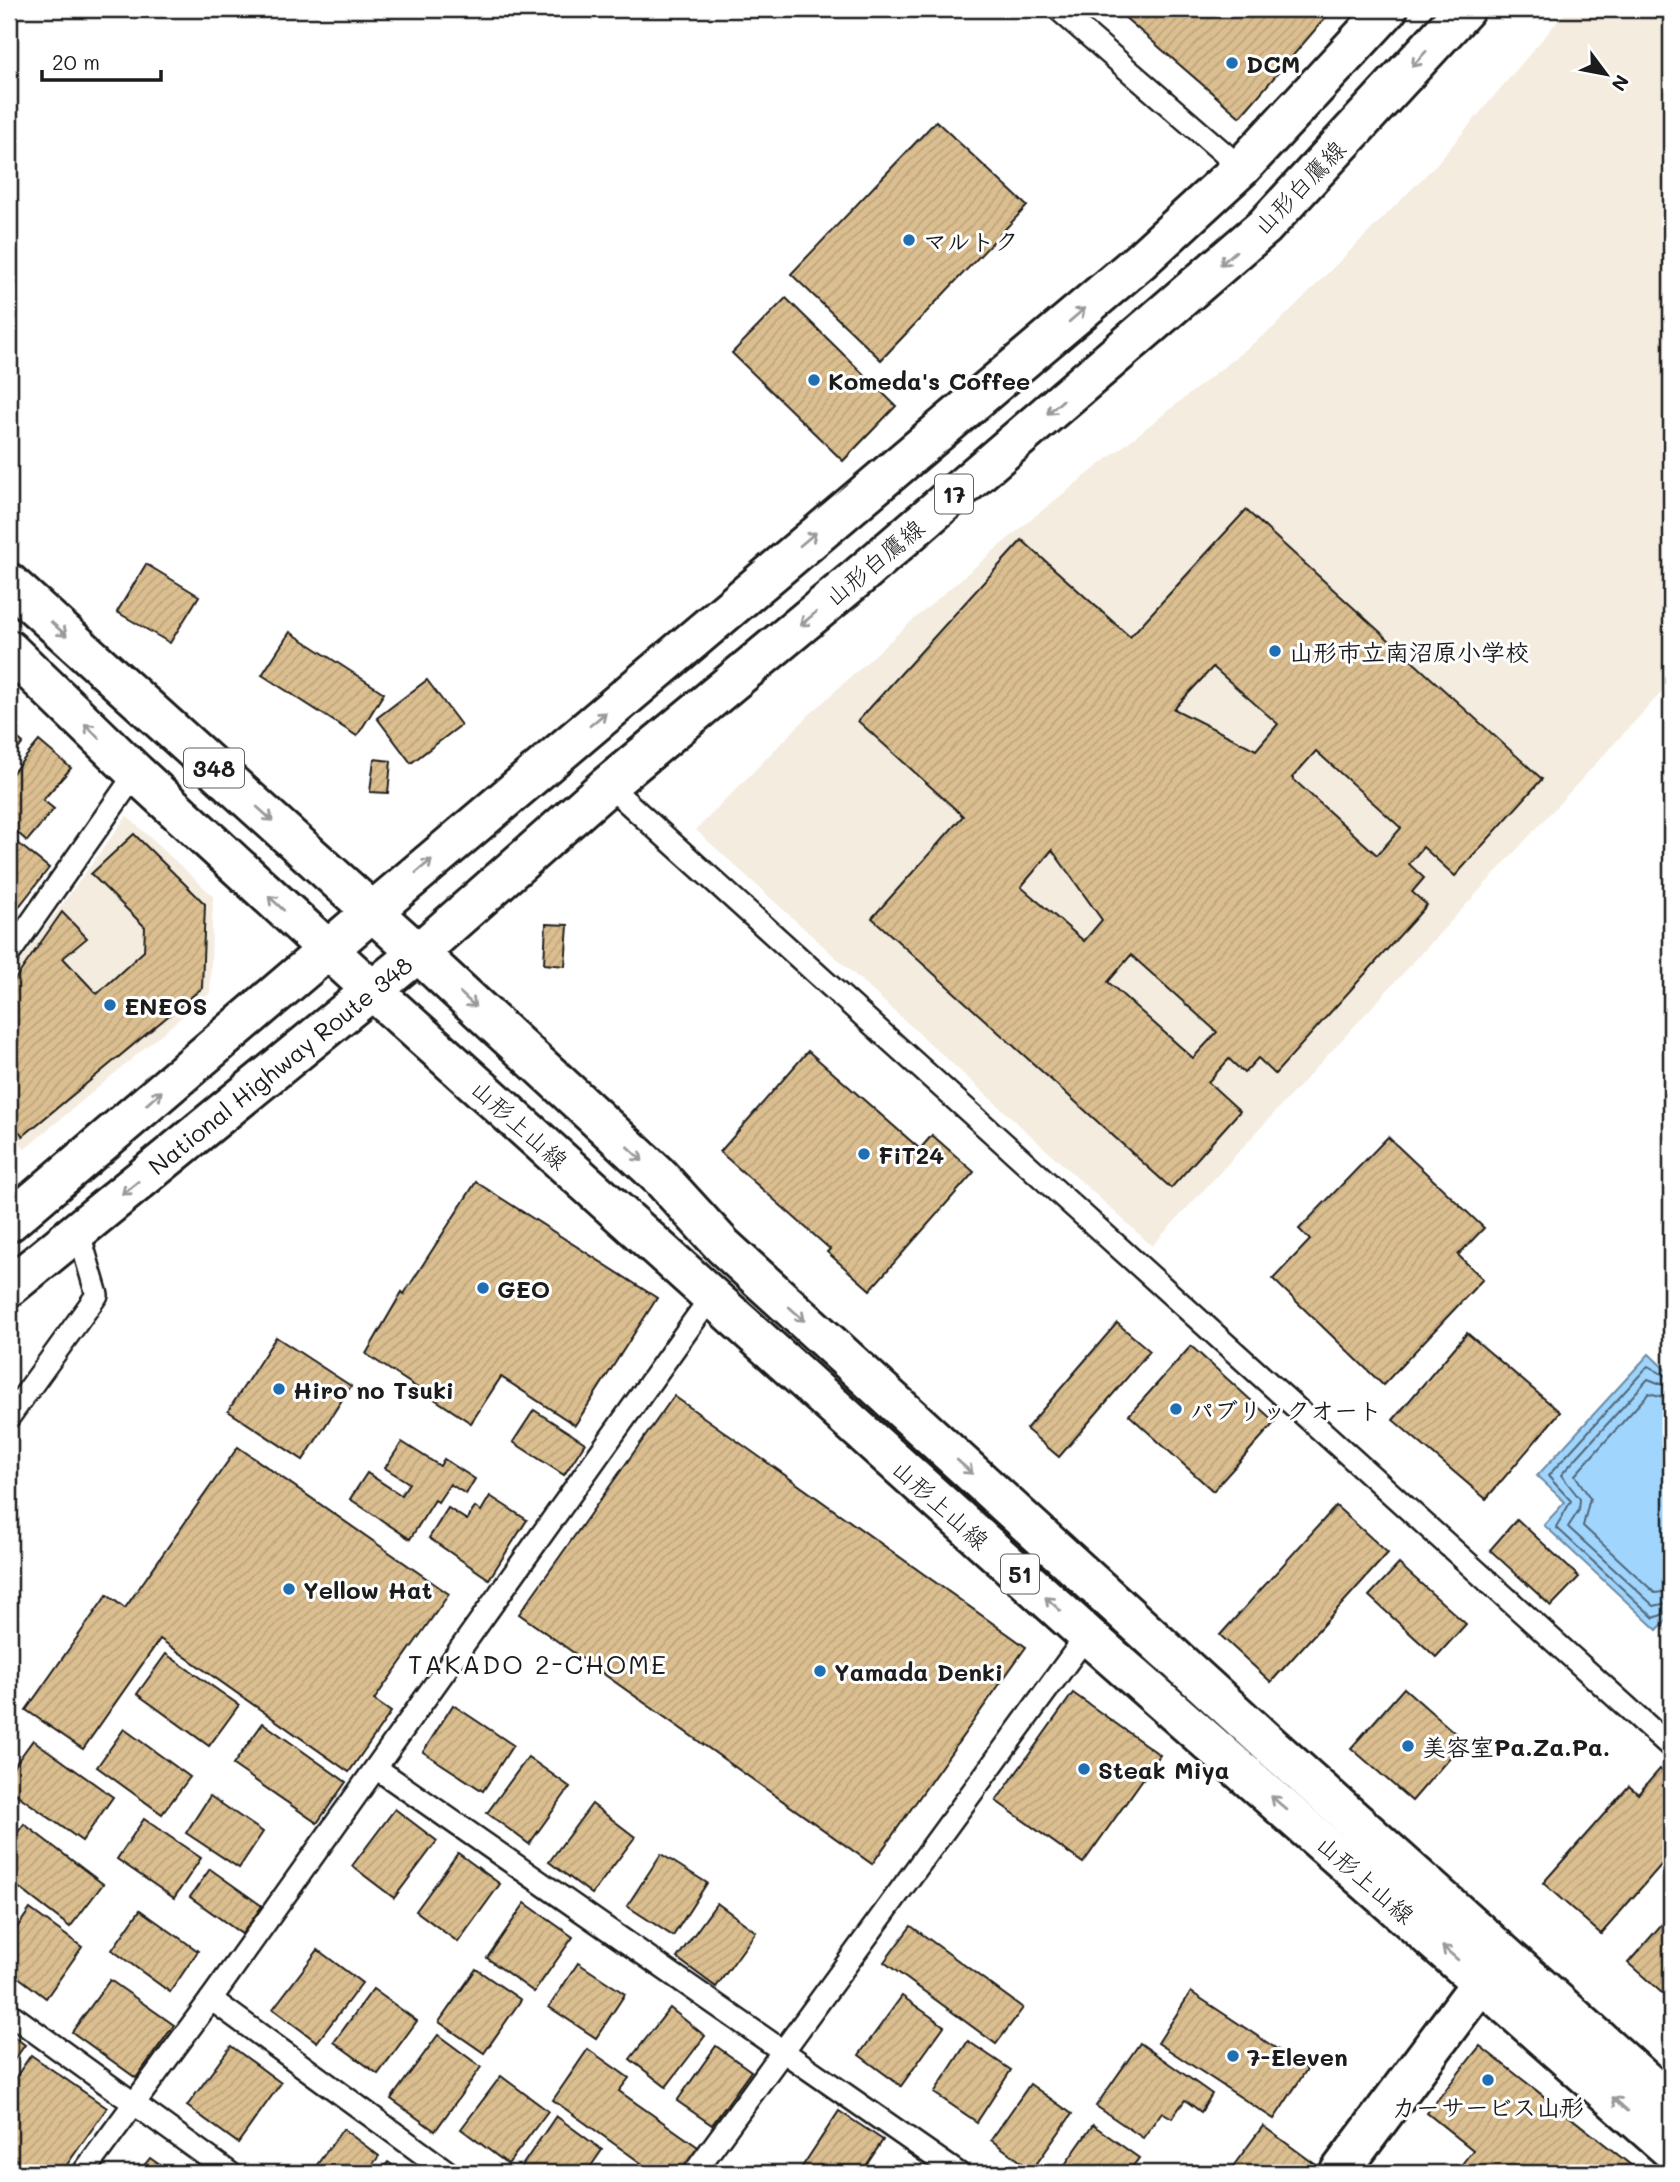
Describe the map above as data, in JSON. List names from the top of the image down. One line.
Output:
{"streets":{"main road":["山形白鷹線","17","348","National Highway Route 348","山形上山線","51"]},"crossings":[["山形白鷹線","National Highway Route 348"],["山形白鷹線","山形上山線"],["17","National Highway Route 348"],["348","National Highway Route 348"],["348","山形上山線"],["National Highway Route 348","山形上山線"]],"districts":["TAKADO 2-CHOME"],"places":["DCM","マルトク","Komeda's Coffee","山形市立南沼原小学校","ENEOS","FiT24","GEO","Hiro no Tsuki","パブリックオート","Yellow Hat","Yamada Denki","美容室Pa.Za.Pa.","Steak Miya","7-Eleven","カーサービス山形"],"scale_bar":"20 m","north":"bottom right"}
